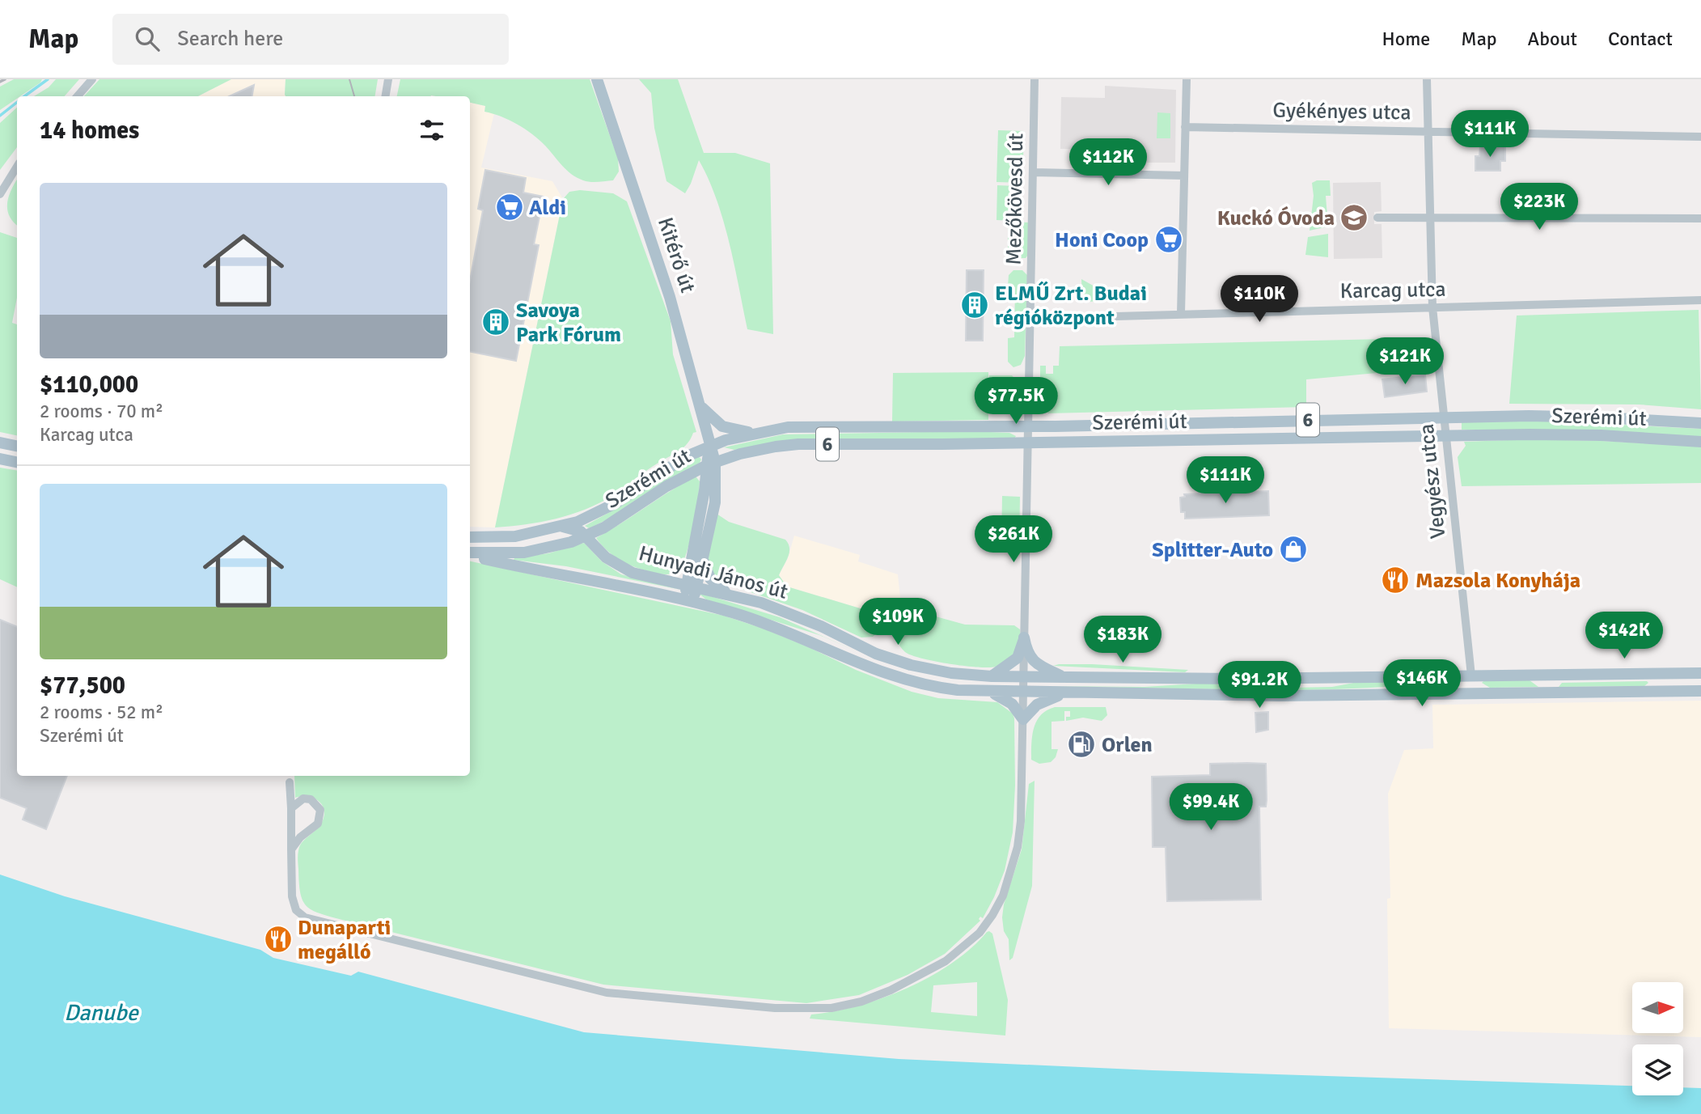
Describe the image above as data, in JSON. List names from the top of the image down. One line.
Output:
{"streets":{"main road":["Kitérő út","Szerémi út","6","Hunyadi János út"],"street":["Gyékényes utca","Mezőkövesd út","Karcag utca","Vegyész utca"]},"crossings":[["Gyékényes utca","Vegyész utca"],["Mezőkövesd út","Szerémi út"],["Mezőkövesd út","Hunyadi János út"],["Kitérő út","Szerémi út"],["Kitérő út","Hunyadi János út"],["Karcag utca","Vegyész utca"],["Szerémi út","6"],["Szerémi út","Vegyész utca"],["Szerémi út","Hunyadi János út"],["6","Hunyadi János út"],["Vegyész utca","Hunyadi János út"]],"water":["Danube"],"places":{"supermarket":["Aldi","Honi Coop"],"school or university":["Kuckó Óvoda"],"building":["ELMŰ Zrt. Budai régióközpont","Savoya Park Fórum"],"shop":["Splitter-Auto"],"restaurant":["Mazsola Konyhája","Dunaparti megálló"],"fuel station":["Orlen"]},"north":"right","page":{"header":"Map","search":"Search here","nav":["Home","Map","About","Contact"],"heading":"14 homes","price":["$111K","$112K","$223K","$110K","$121K","$77.5K","$111K","$261K","$109K","$142K","$183K","$146K","$91.2K","$99.4K"],"list":[{"name":"$110,000","note":"2 rooms · 70 m² · Karcag utca"},{"name":"$77,500","note":"2 rooms · 52 m² · Szerémi út"}]}}
